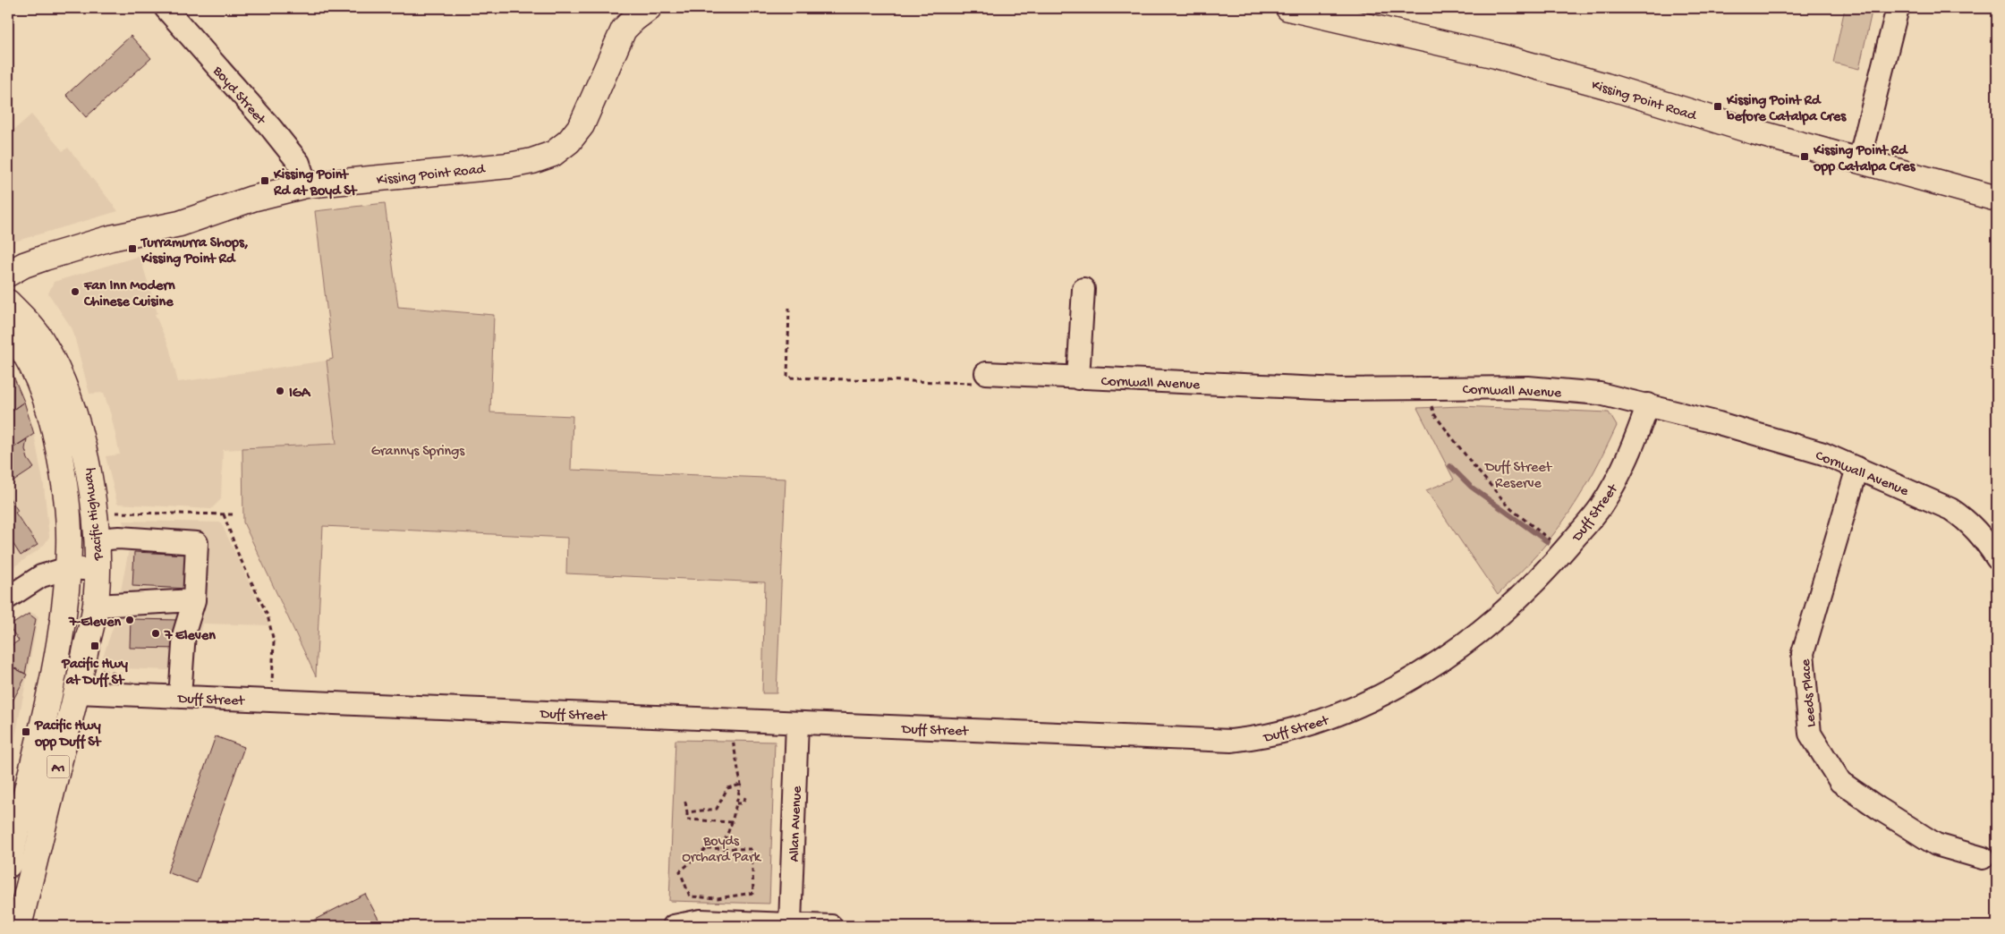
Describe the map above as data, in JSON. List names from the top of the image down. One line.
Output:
{"streets":{"main road":["Kissing Point Road","Pacific Highway","A1"],"street":["Boyd Street","Cornwall Avenue","Duff Street","Leeds Place","Allan Avenue"]},"crossings":[["Boyd Street","Kissing Point Road"],["Cornwall Avenue","Duff Street"],["Cornwall Avenue","Leeds Place"],["Duff Street","Pacific Highway"],["Duff Street","Allan Avenue"]],"parks":["Grannys Springs","Duff Street Reserve","Boyds Orchard Park"],"places":{"transit":["Kissing Point Rd before Catalpa Cres","Kissing Point Rd opp Catalpa Cres","Kissing Point Rd at Boyd St","Turramurra Shops, Kissing Point Rd","Pacific Hwy at Duff St","Pacific Hwy opp Duff St"],"other":["Fan Inn Modern Chinese Cuisine","IGA","7-Eleven","7 Eleven"]}}
